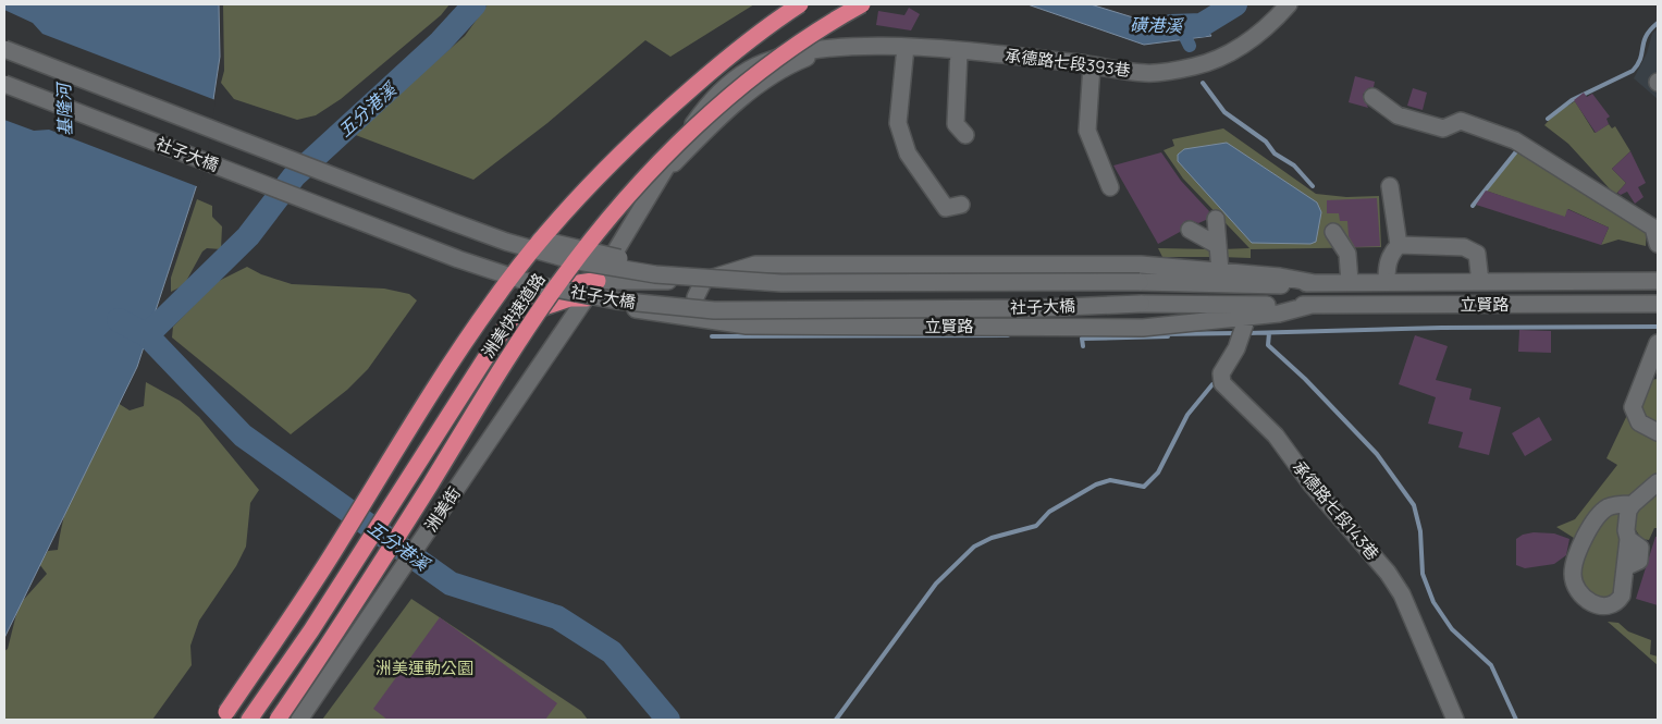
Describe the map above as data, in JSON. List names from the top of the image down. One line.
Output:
{"streets":{"highway":["洲美快速道路"],"street":["承德路七段393巷","社子大橋","立賢路","洲美街","承德路七段143巷"]},"crossings":[["承德路七段393巷","立賢路"],["承德路七段393巷","洲美街"],["社子大橋","立賢路"],["立賢路","洲美街"],["立賢路","承德路七段143巷"]],"water":["磺港溪","基隆河","五分港溪"],"parks":["洲美運動公園"]}
